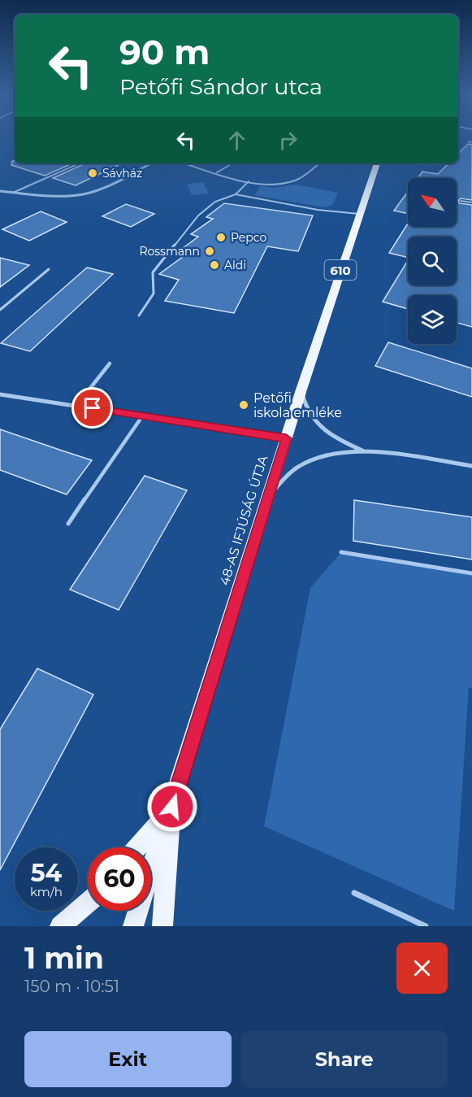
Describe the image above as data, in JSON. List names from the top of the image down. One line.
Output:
{"streets":{"main road":["610","48-AS IFJÚSÁG ÚTJA"]},"crossings":[["610","48-AS IFJÚSÁG ÚTJA"]],"places":["Sávház","Pepco","Rossmann","Aldi","Petőfi iskola emléke"],"north":"top left","page":{"turn":["90 m","Petőfi Sándor utca"],"speed":"54 km/h","limit":"60","heading":["1 min","150 m · 10:51"],"buttons":["Exit","Share"]}}
